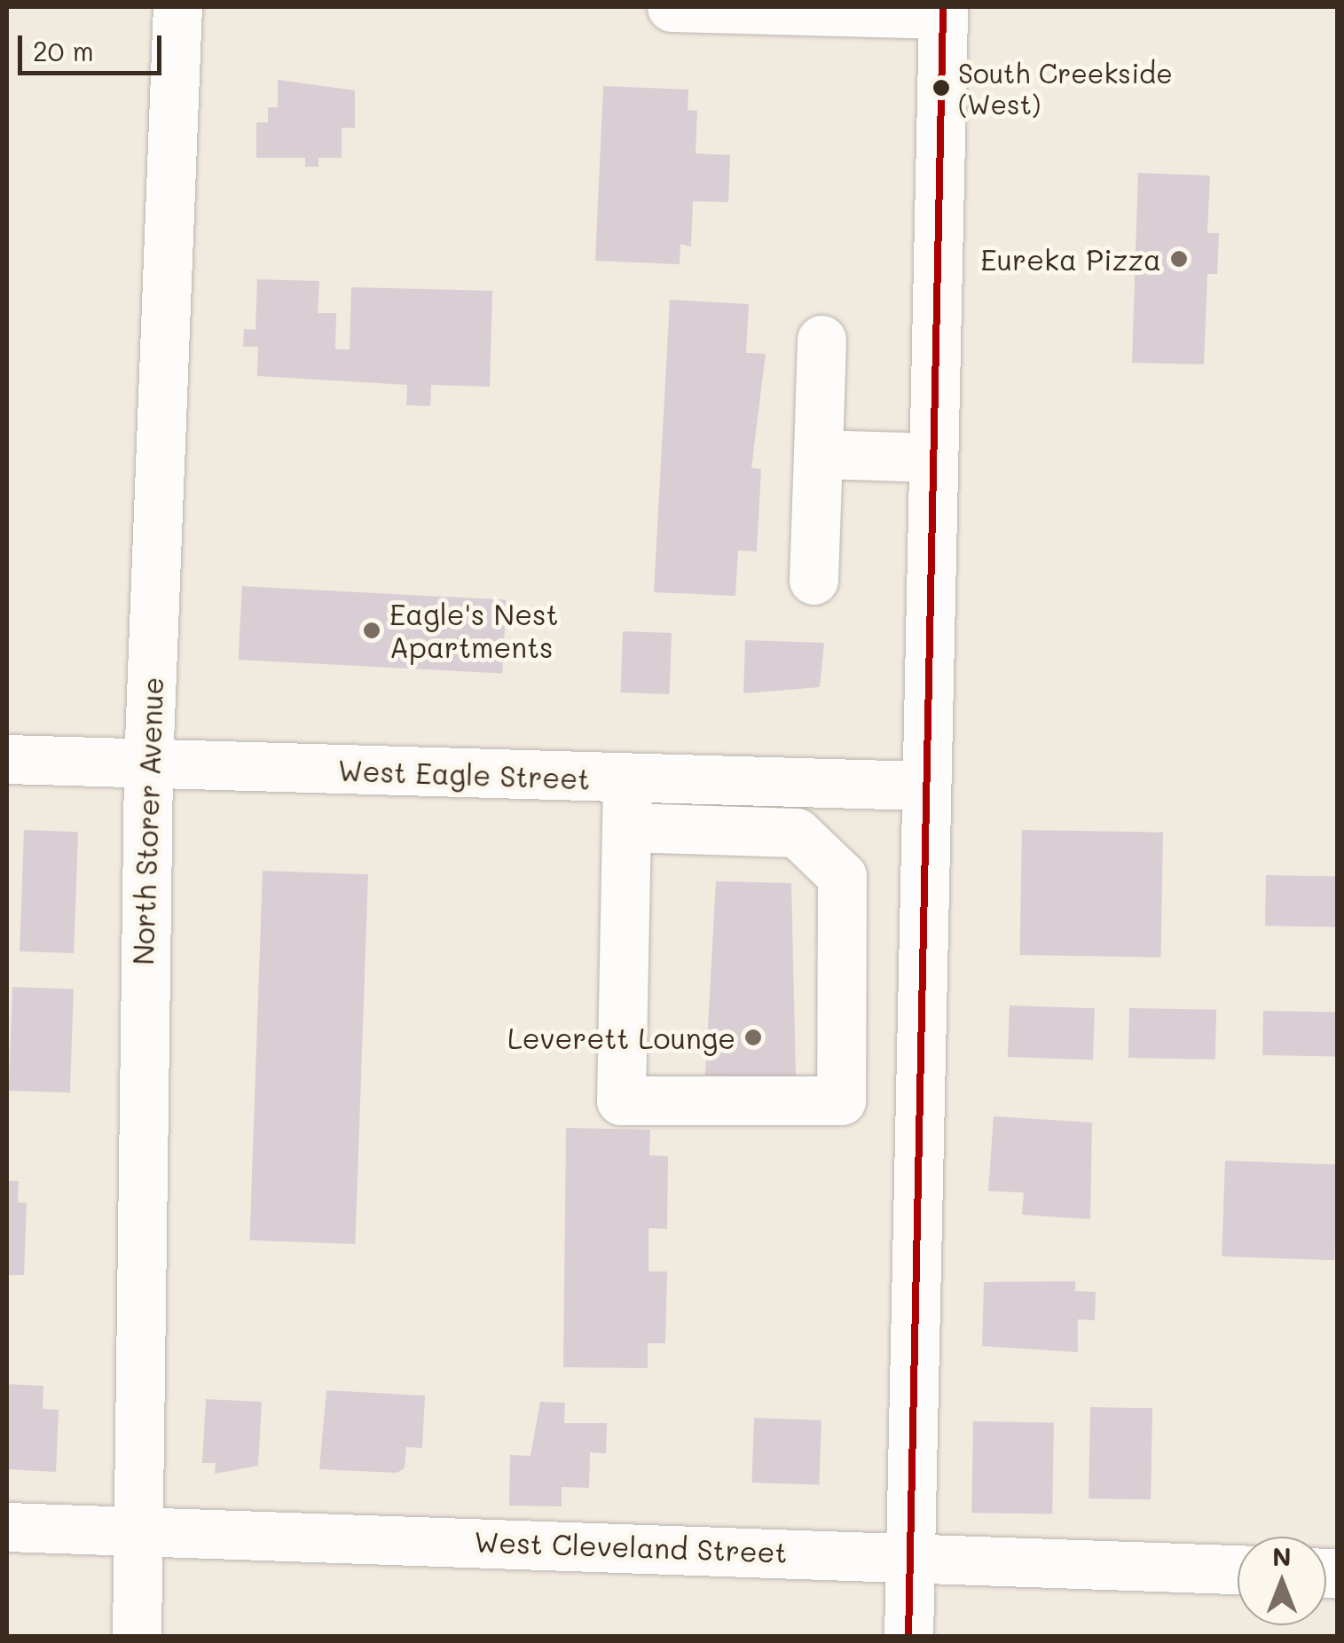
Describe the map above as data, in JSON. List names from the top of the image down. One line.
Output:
{"streets":{"street":["West Eagle Street","North Storer Avenue","West Cleveland Street"]},"crossings":[["West Eagle Street","North Storer Avenue"],["North Storer Avenue","West Cleveland Street"]],"places":["South Creekside (West)","Eureka Pizza","Eagle's Nest Apartments","Leverett Lounge"],"scale_bar":"20 m","north":"top"}
